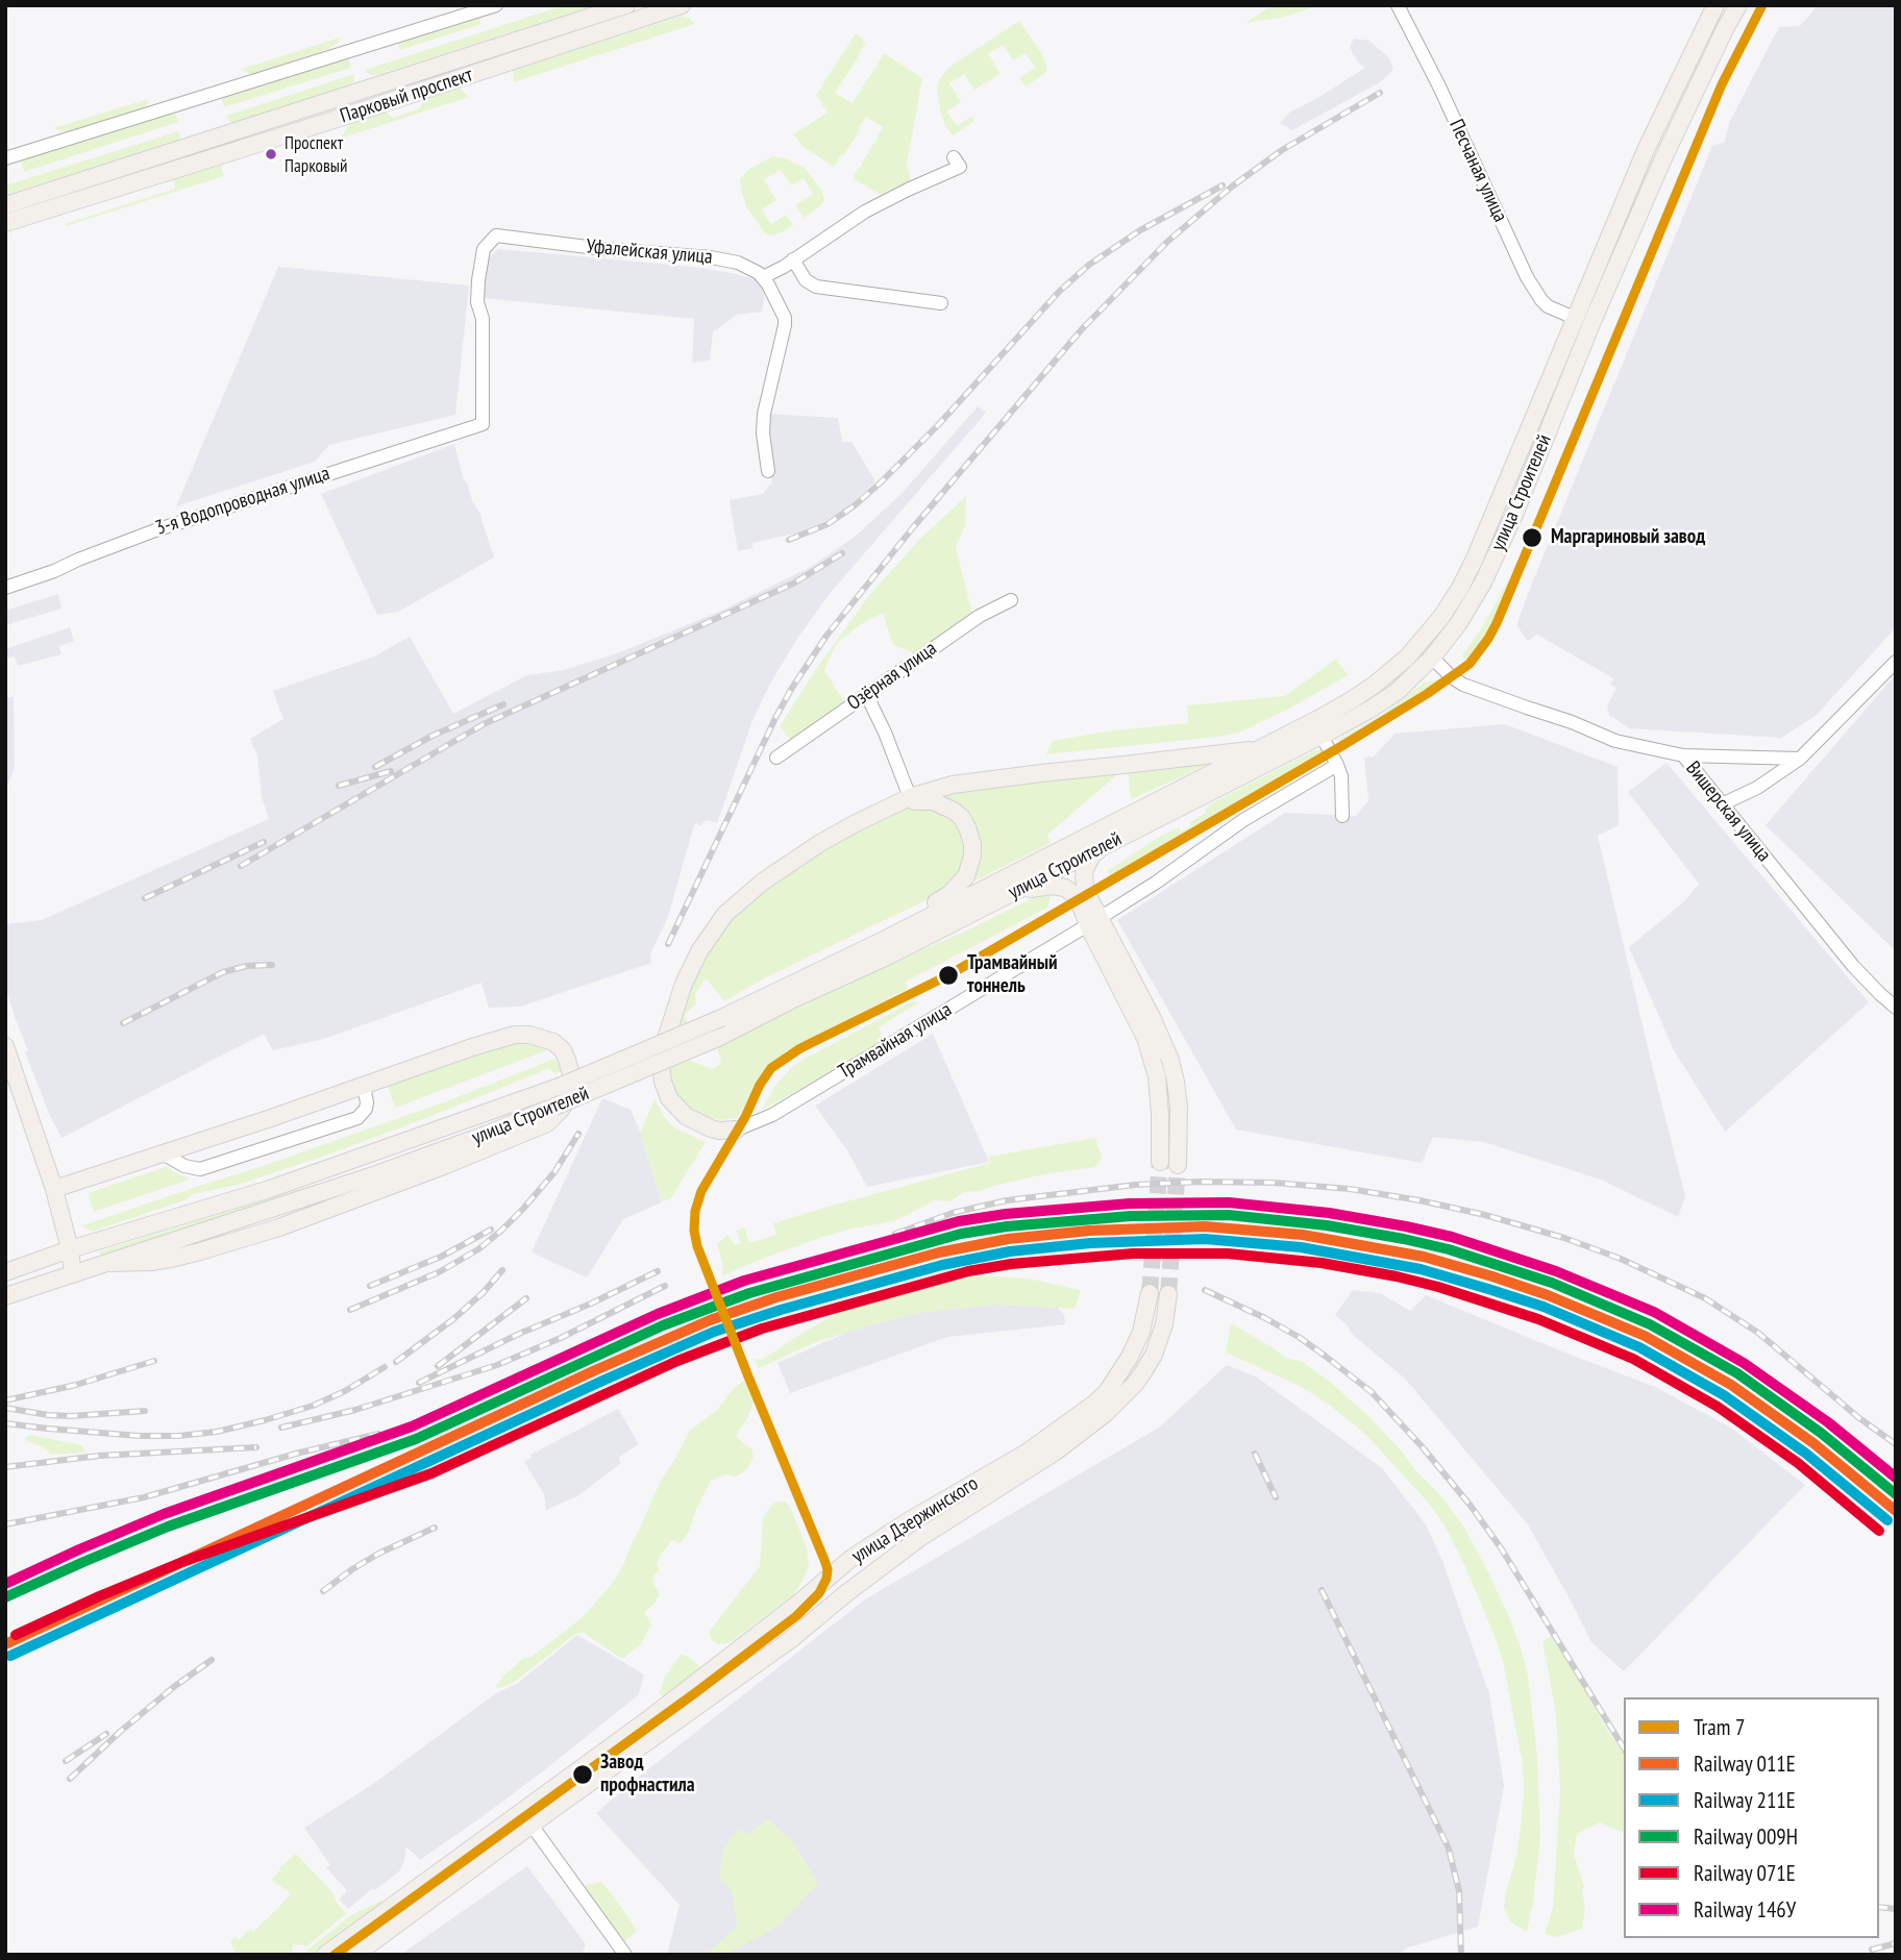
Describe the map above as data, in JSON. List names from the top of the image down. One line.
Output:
{"streets":{"main road":["Парковый проспект","улица Строителей","улица Дзержинского"],"street":["Песчаная улица","Уфалейская улица","3-я Водопроводная улица","Озёрная улица","Вишерская улица","Трамвайная улица"]},"crossings":[["Песчаная улица","улица Строителей"],["Уфалейская улица","3-я Водопроводная улица"],["улица Строителей","Вишерская улица"]],"places":["Проспект Парковый","Маргариновый завод","Трамвайный тоннель","Завод профнастила"],"lines":["tram line 7","rail line 146У","rail line 009Н","rail line 011Е","rail line 211Е","rail line 071Е"],"legend":["Tram 7","Railway 011Е","Railway 211Е","Railway 009Н","Railway 071Е","Railway 146У"]}
